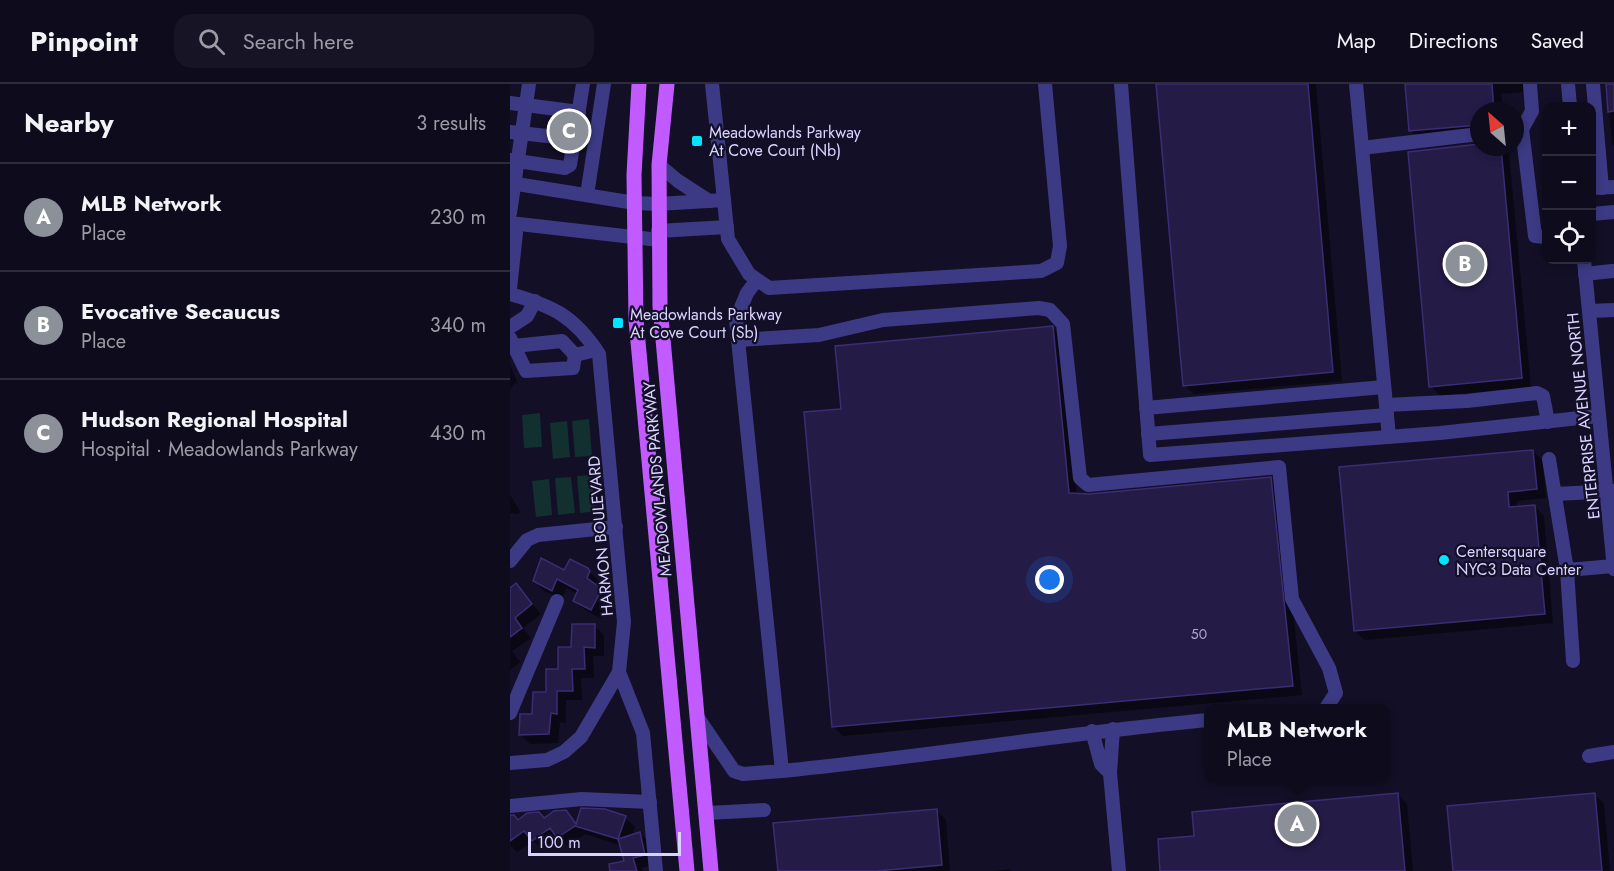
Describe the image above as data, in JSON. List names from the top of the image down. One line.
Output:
{"streets":{"main road":["MEADOWLANDS PARKWAY"],"street":["ENTERPRISE AVENUE NORTH","HARMON BOULEVARD"]},"places":{"transit":["Meadowlands Parkway At Cove Court (Nb)","Meadowlands Parkway At Cove Court (Sb)"],"other":["Centersquare NYC3 Data Center"]},"house_numbers":["50"],"scale_bar":"100 m","north":"top left","page":{"header":"Pinpoint","search":"Search here","nav":["Map","Directions","Saved"],"heading":["Nearby","3 results"],"map_buttons":["+","−"],"pins":["C","B","A"],"list":[{"mark":"A","name":"MLB Network","note":"Place","value":"230 m"},{"mark":"B","name":"Evocative Secaucus","note":"Place","value":"340 m"},{"mark":"C","name":"Hudson Regional Hospital","note":"Hospital · Meadowlands Parkway","value":"430 m"}],"popup":["MLB Network","Place"],"scale":"100 m"}}
